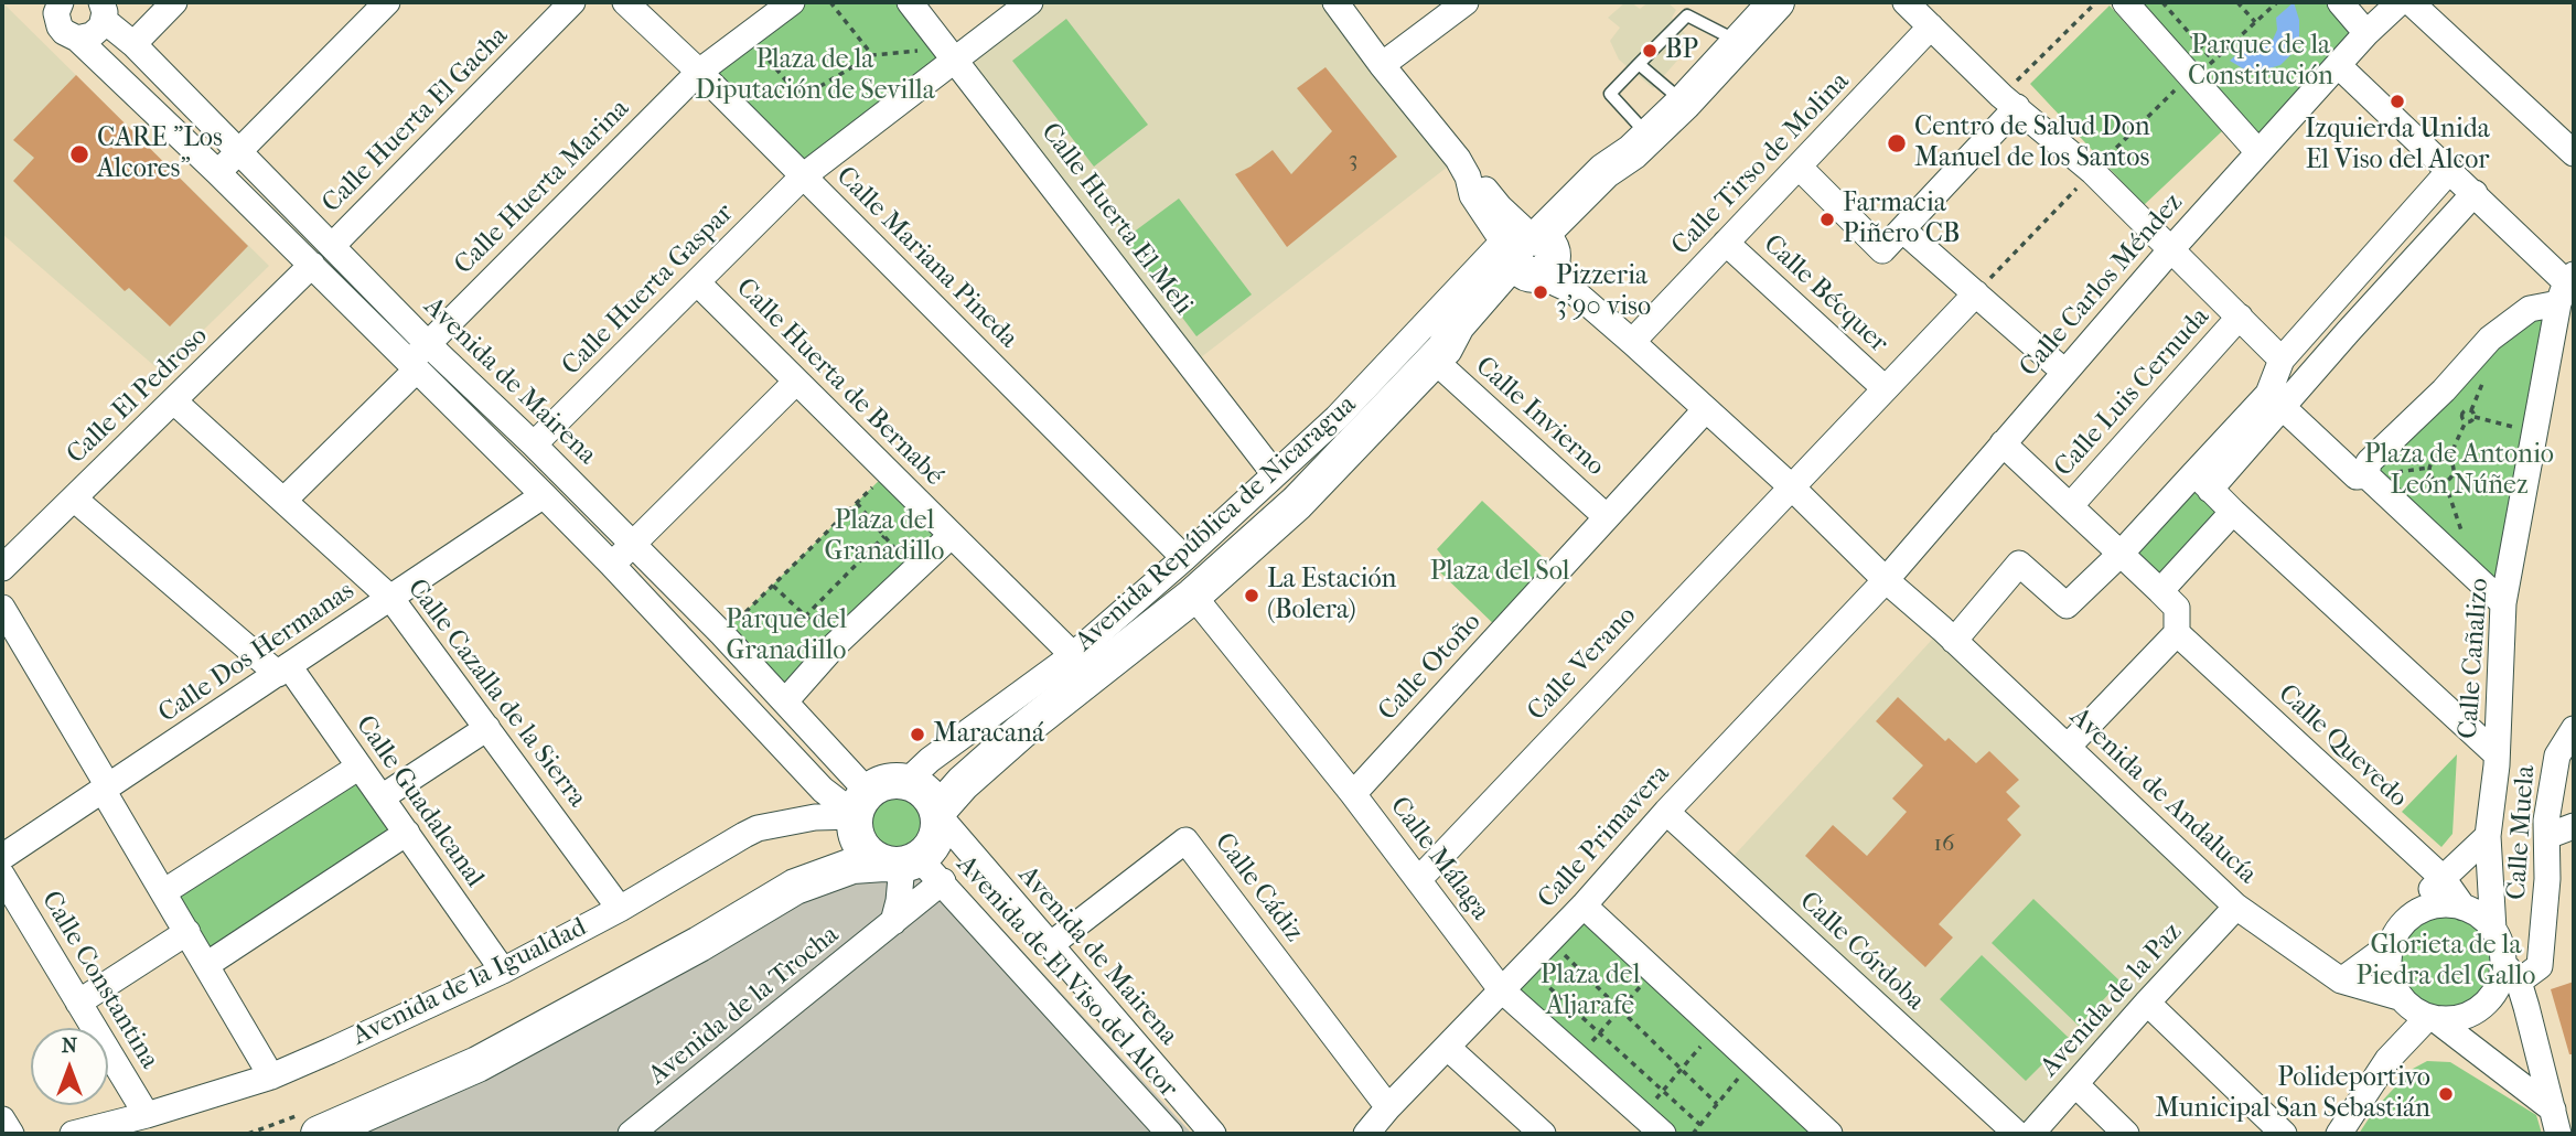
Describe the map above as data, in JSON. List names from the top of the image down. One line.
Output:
{"streets":{"street":["Calle Huerta El Gacha","Calle Tirso de Molina","Calle Huerta Marina","Calle Huerta El Meli","Calle Mariana Pineda","Calle Carlos Méndez","Calle Huerta Gaspar","Calle Bécquer","Avenida de Mairena","Calle Huerta de Bernabé","Calle Luis Cernuda","Calle El Pedroso","Calle Invierno","Avenida República de Nicaragua","Calle Dos Hermanas","Calle Cañalizo","Calle Verano","Calle Otoño","Calle Cazalla de la Sierra","Calle Quevedo","Avenida de Andalucía","Calle Guadalcanal","Calle Muela","Calle Primavera","Calle Málaga","Calle Cádiz","Calle Córdoba","Avenida de El Viso del Alcor","Calle Constantina","Avenida de la Igualdad","Avenida de la Paz","Avenida de la Trocha"]},"crossings":[["Calle Huerta El Gacha","Avenida de Mairena"],["Calle Tirso de Molina","Calle Bécquer"],["Calle Tirso de Molina","Avenida de Andalucía"],["Calle Huerta Marina","Calle Mariana Pineda"],["Calle Huerta Marina","Avenida de Mairena"],["Calle Huerta El Meli","Calle Huerta Gaspar"],["Calle Huerta El Meli","Avenida República de Nicaragua"],["Calle Mariana Pineda","Calle Huerta Gaspar"],["Calle Mariana Pineda","Avenida República de Nicaragua"],["Calle Carlos Méndez","Avenida de Andalucía"],["Calle Carlos Méndez","Calle Primavera"],["Calle Huerta Gaspar","Avenida de Mairena"],["Calle Huerta Gaspar","Calle Huerta de Bernabé"],["Calle Bécquer","Calle Verano"],["Avenida de Mairena","Avenida República de Nicaragua"],["Avenida de Mairena","Calle Cádiz"],["Avenida de Mairena","Avenida de El Viso del Alcor"],["Avenida de Mairena","Avenida de la Igualdad"],["Avenida de Mairena","Avenida de la Trocha"],["Calle Huerta de Bernabé","Avenida República de Nicaragua"],["Calle El Pedroso","Calle Cazalla de la Sierra"],["Calle El Pedroso","Calle Guadalcanal"],["Calle Invierno","Avenida República de Nicaragua"],["Calle Invierno","Calle Otoño"],["Avenida República de Nicaragua","Avenida de Andalucía"],["Avenida República de Nicaragua","Calle Málaga"],["Avenida República de Nicaragua","Avenida de El Viso del Alcor"],["Avenida República de Nicaragua","Avenida de la Igualdad"],["Avenida República de Nicaragua","Avenida de la Trocha"],["Calle Dos Hermanas","Calle Cazalla de la Sierra"],["Calle Dos Hermanas","Calle Guadalcanal"],["Calle Cañalizo","Calle Quevedo"],["Calle Cañalizo","Avenida de Andalucía"],["Calle Cañalizo","Calle Muela"],["Calle Verano","Avenida de Andalucía"],["Calle Verano","Calle Málaga"],["Calle Otoño","Avenida de Andalucía"],["Calle Otoño","Calle Málaga"],["Calle Cazalla de la Sierra","Avenida de la Igualdad"],["Calle Quevedo","Avenida de Andalucía"],["Calle Quevedo","Calle Muela"],["Avenida de Andalucía","Calle Muela"],["Avenida de Andalucía","Calle Primavera"],["Avenida de Andalucía","Avenida de la Paz"],["Calle Guadalcanal","Avenida de la Igualdad"],["Calle Primavera","Calle Málaga"],["Calle Primavera","Calle Cádiz"],["Calle Primavera","Calle Córdoba"],["Avenida de El Viso del Alcor","Avenida de la Igualdad"],["Avenida de El Viso del Alcor","Avenida de la Trocha"],["Calle Constantina","Avenida de la Igualdad"],["Avenida de la Igualdad","Avenida de la Trocha"]],"parks":["Parque de la Constitución","Plaza de la Diputación de Sevilla","Plaza de Antonio León Núñez","Plaza del Granadillo","Plaza del Sol","Parque del Granadillo","Glorieta de la Piedra del Gallo","Plaza del Aljarafe"],"places":["BP","Izquierda Unida El Viso del Alcor","Centro de Salud Don Manuel de los Santos","CARE \"Los Alcores\"","Farmacia Piñero CB","Pizzeria 3’90 viso","La Estación (Bolera)","Maracaná","Polideportivo Municipal San Sebastián"],"house_numbers":["3","16"],"north":"top"}
